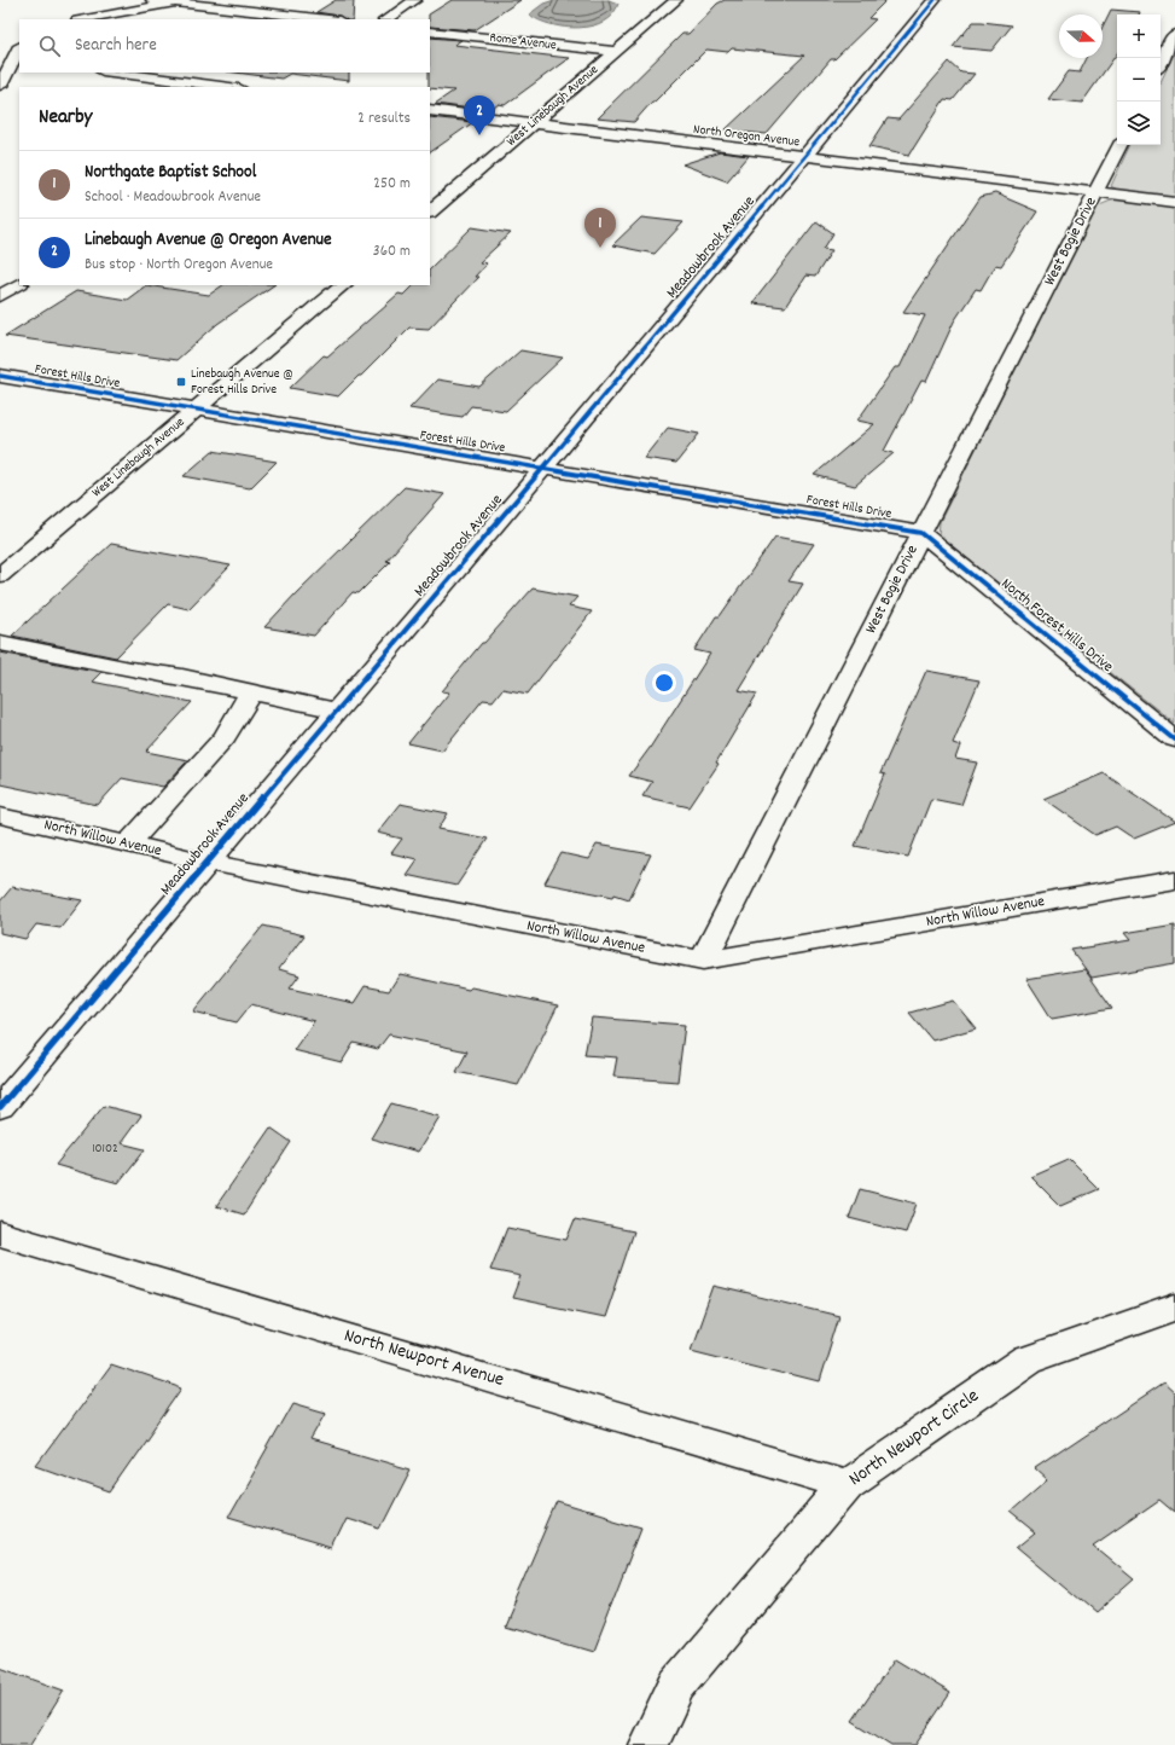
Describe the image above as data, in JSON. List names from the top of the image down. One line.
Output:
{"streets":{"street":["Rome Avenue","West Linebaugh Avenue","North Oregon Avenue","West Bogie Drive","Meadowbrook Avenue","Forest Hills Drive","North Forest Hills Drive","North Willow Avenue","North Newport Avenue","North Newport Circle"]},"crossings":[["Rome Avenue","West Linebaugh Avenue"],["West Linebaugh Avenue","North Oregon Avenue"],["West Linebaugh Avenue","Forest Hills Drive"],["North Oregon Avenue","West Bogie Drive"],["North Oregon Avenue","Meadowbrook Avenue"],["West Bogie Drive","Forest Hills Drive"],["West Bogie Drive","North Forest Hills Drive"],["West Bogie Drive","North Willow Avenue"],["Meadowbrook Avenue","Forest Hills Drive"],["Meadowbrook Avenue","North Willow Avenue"],["Forest Hills Drive","North Forest Hills Drive"],["North Newport Avenue","North Newport Circle"]],"places":{"transit":["Linebaugh Avenue @ Forest Hills Drive"]},"house_numbers":["10102"],"north":"right","page":{"map_buttons":["+","−"],"search":"Search here","heading":["Nearby","2 results"],"pins":["2","1"],"list":[{"mark":"1","name":"Northgate Baptist School","note":"School · Meadowbrook Avenue","value":"250 m"},{"mark":"2","name":"Linebaugh Avenue @ Oregon Avenue","note":"Bus stop · North Oregon Avenue","value":"360 m"}]}}
